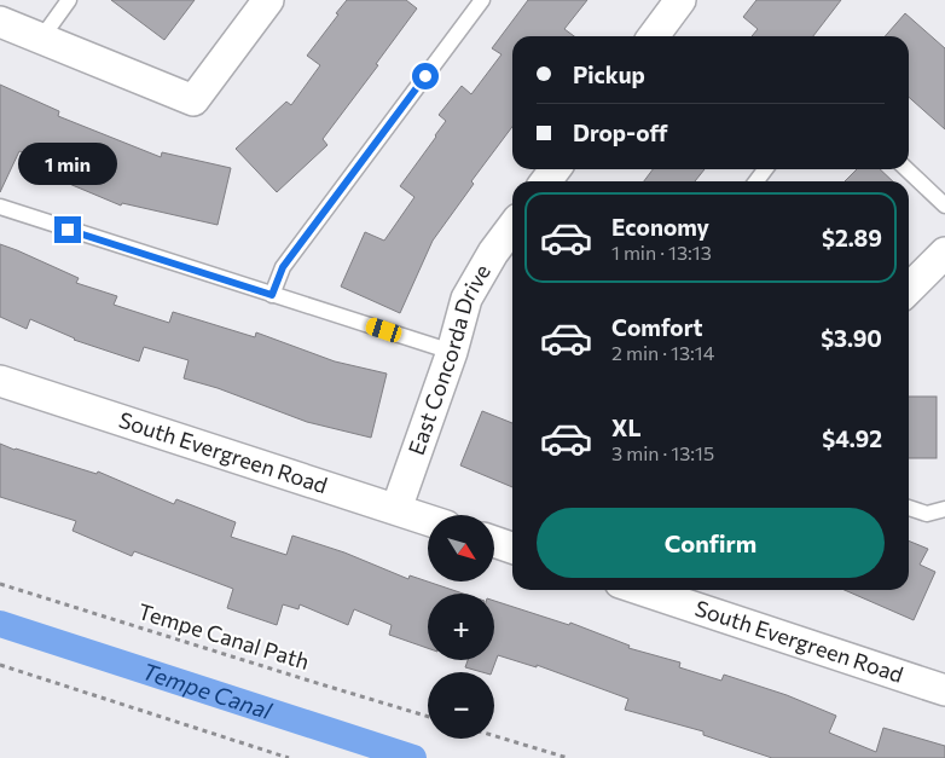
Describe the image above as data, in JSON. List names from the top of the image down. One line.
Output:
{"streets":{"street":["East Concorda Drive","South Evergreen Road"],"path":["Tempe Canal Path"]},"crossings":[["East Concorda Drive","South Evergreen Road"]],"water":["Tempe Canal"],"north":"bottom right","page":{"banner":["Pickup","Drop-off"],"bubble":"1 min","list":[{"name":"Economy","note":"1 min · 13:13","value":"$2.89"},{"name":"Comfort","note":"2 min · 13:14","value":"$3.90"},{"name":"XL","note":"3 min · 13:15","value":"$4.92"}],"buttons":"Confirm","map_buttons":["+","−"]}}
